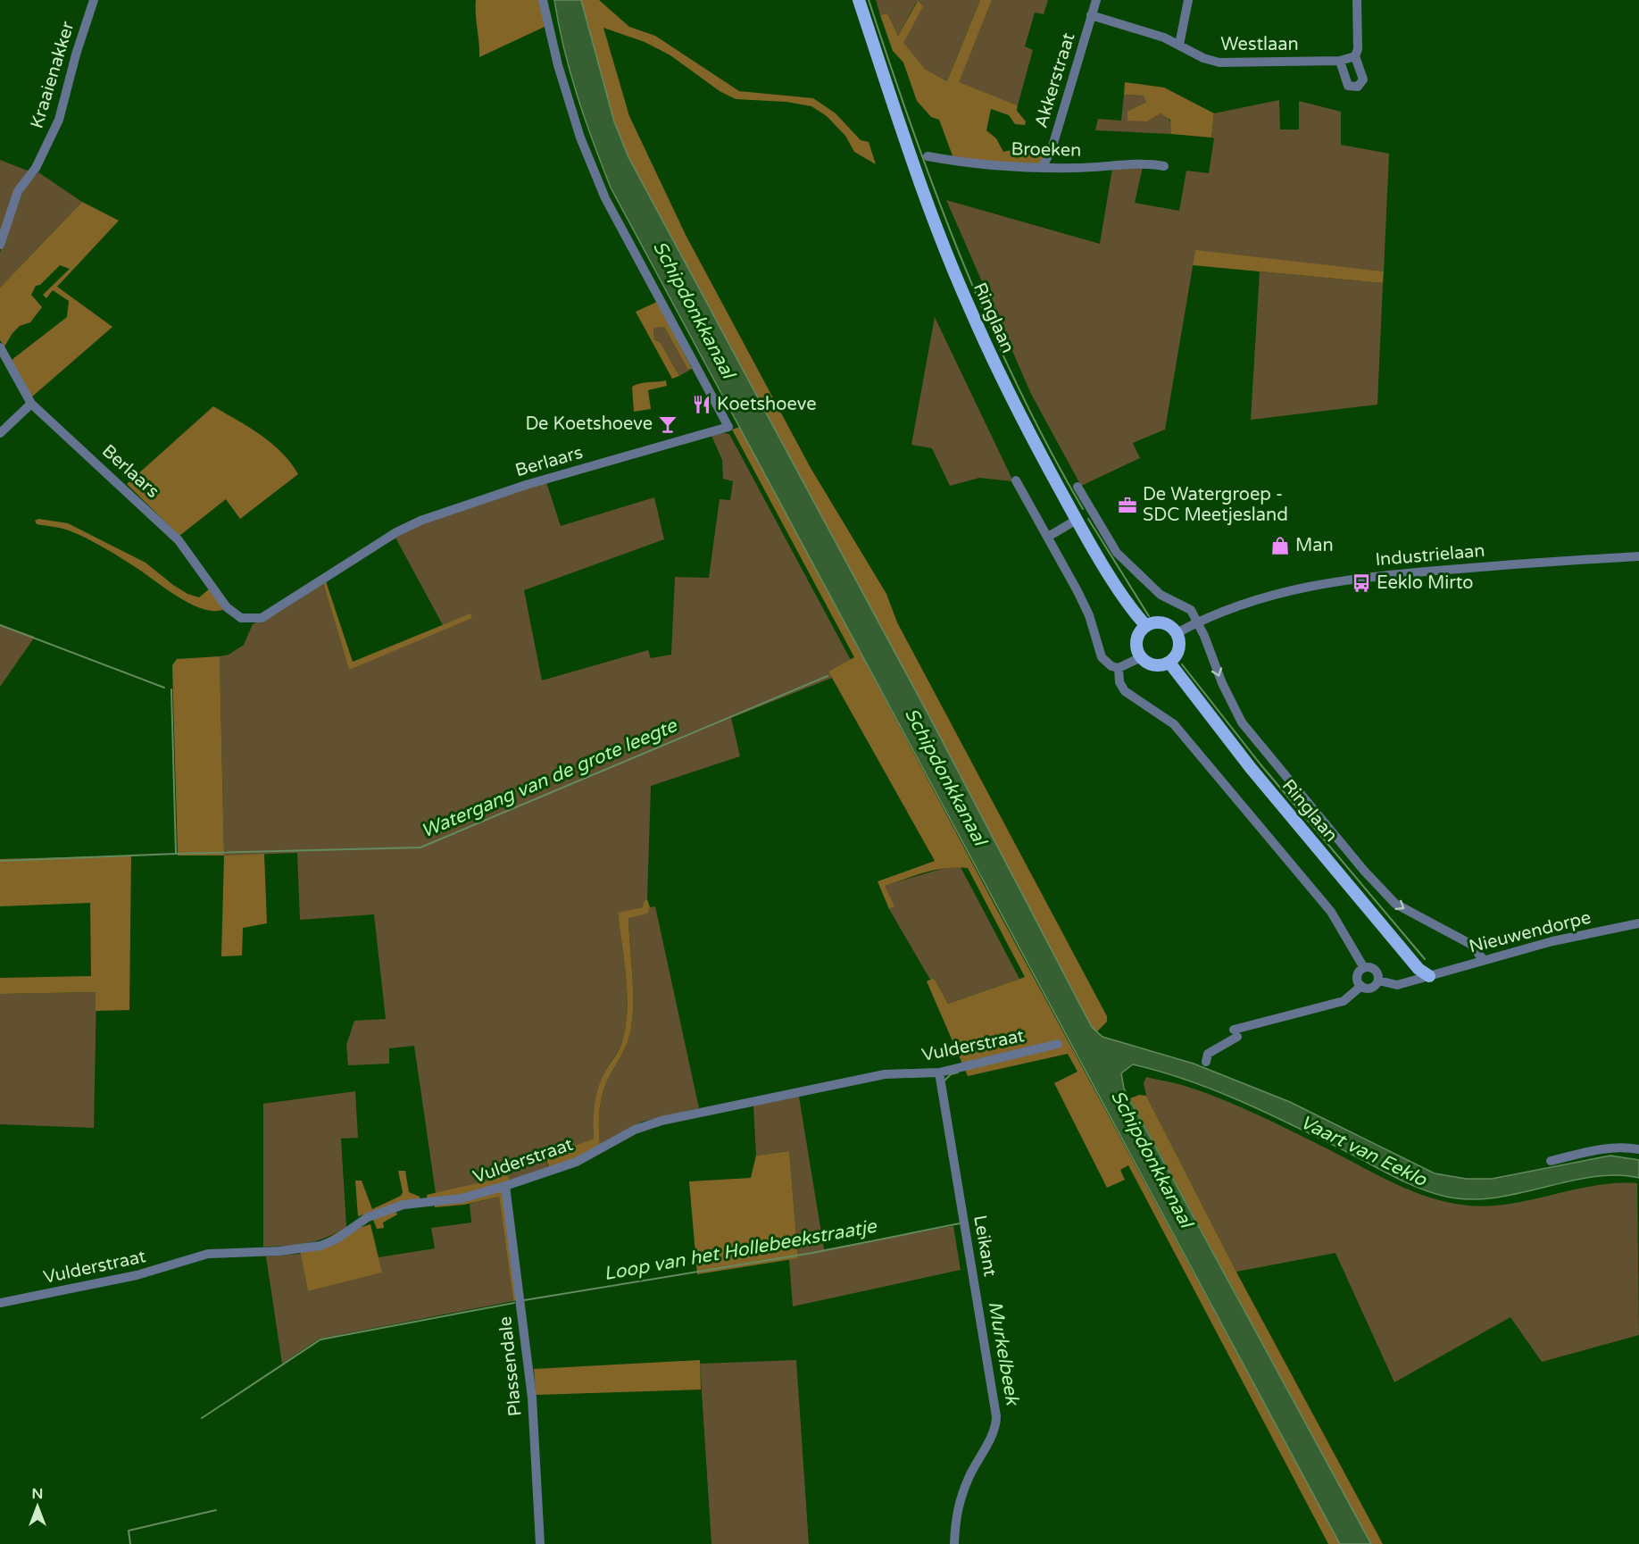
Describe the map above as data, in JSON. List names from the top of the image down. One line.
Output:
{"streets":{"main road":["Ringlaan"],"street":["Westlaan","Kraaienakker","Akkerstraat","Broeken","Berlaars","Industrielaan","Nieuwendorpe","Vulderstraat","Leikant","Plassendale"]},"crossings":[["Westlaan","Akkerstraat"],["Akkerstraat","Broeken"],["Ringlaan","Industrielaan"],["Ringlaan","Nieuwendorpe"],["Vulderstraat","Leikant"],["Vulderstraat","Plassendale"]],"water":["Schipdonkkanaal","Watergang van de grote leegte","Vaart van Eeklo","Loop van het Hollebeekstraatje","Murkelbeek"],"places":{"restaurant":["Koetshoeve"],"bar":["De Koetshoeve"],"office":["De Watergroep - SDC Meetjesland"],"shop":["Man"],"bus stop":["Eeklo Mirto"]},"north":"top"}
